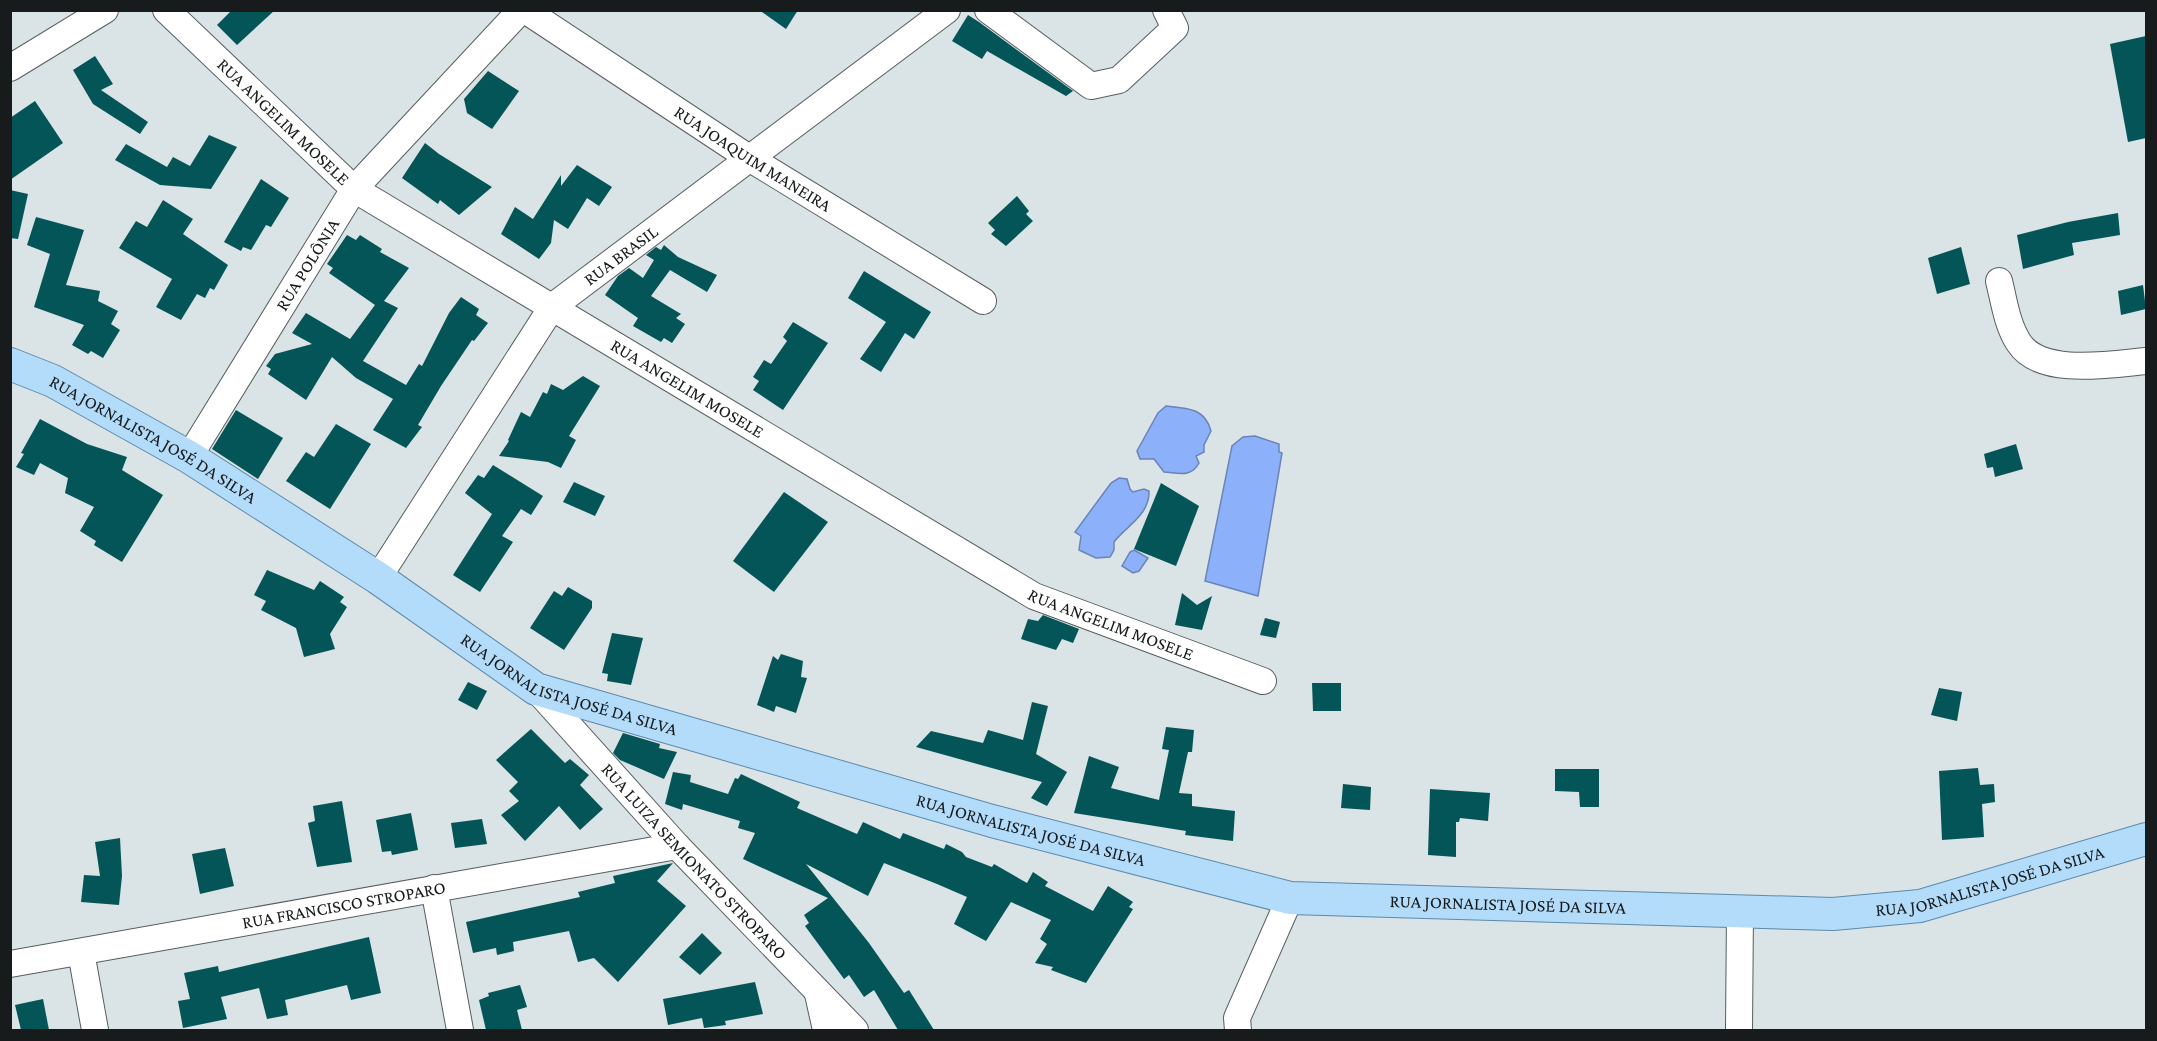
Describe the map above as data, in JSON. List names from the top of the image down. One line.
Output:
{"streets":{"main road":["RUA JORNALISTA JOSÉ DA SILVA"],"street":["RUA ANGELIM MOSELE","RUA JOAQUIM MANEIRA","RUA BRASIL","RUA POLÔNIA","RUA LUIZA SEMIONATO STROPARO","RUA FRANCISCO STROPARO"]},"crossings":[["RUA ANGELIM MOSELE","RUA BRASIL"],["RUA ANGELIM MOSELE","RUA POLÔNIA"],["RUA JOAQUIM MANEIRA","RUA BRASIL"],["RUA JOAQUIM MANEIRA","RUA POLÔNIA"],["RUA BRASIL","RUA JORNALISTA JOSÉ DA SILVA"],["RUA POLÔNIA","RUA JORNALISTA JOSÉ DA SILVA"],["RUA JORNALISTA JOSÉ DA SILVA","RUA LUIZA SEMIONATO STROPARO"],["RUA LUIZA SEMIONATO STROPARO","RUA FRANCISCO STROPARO"]]}
